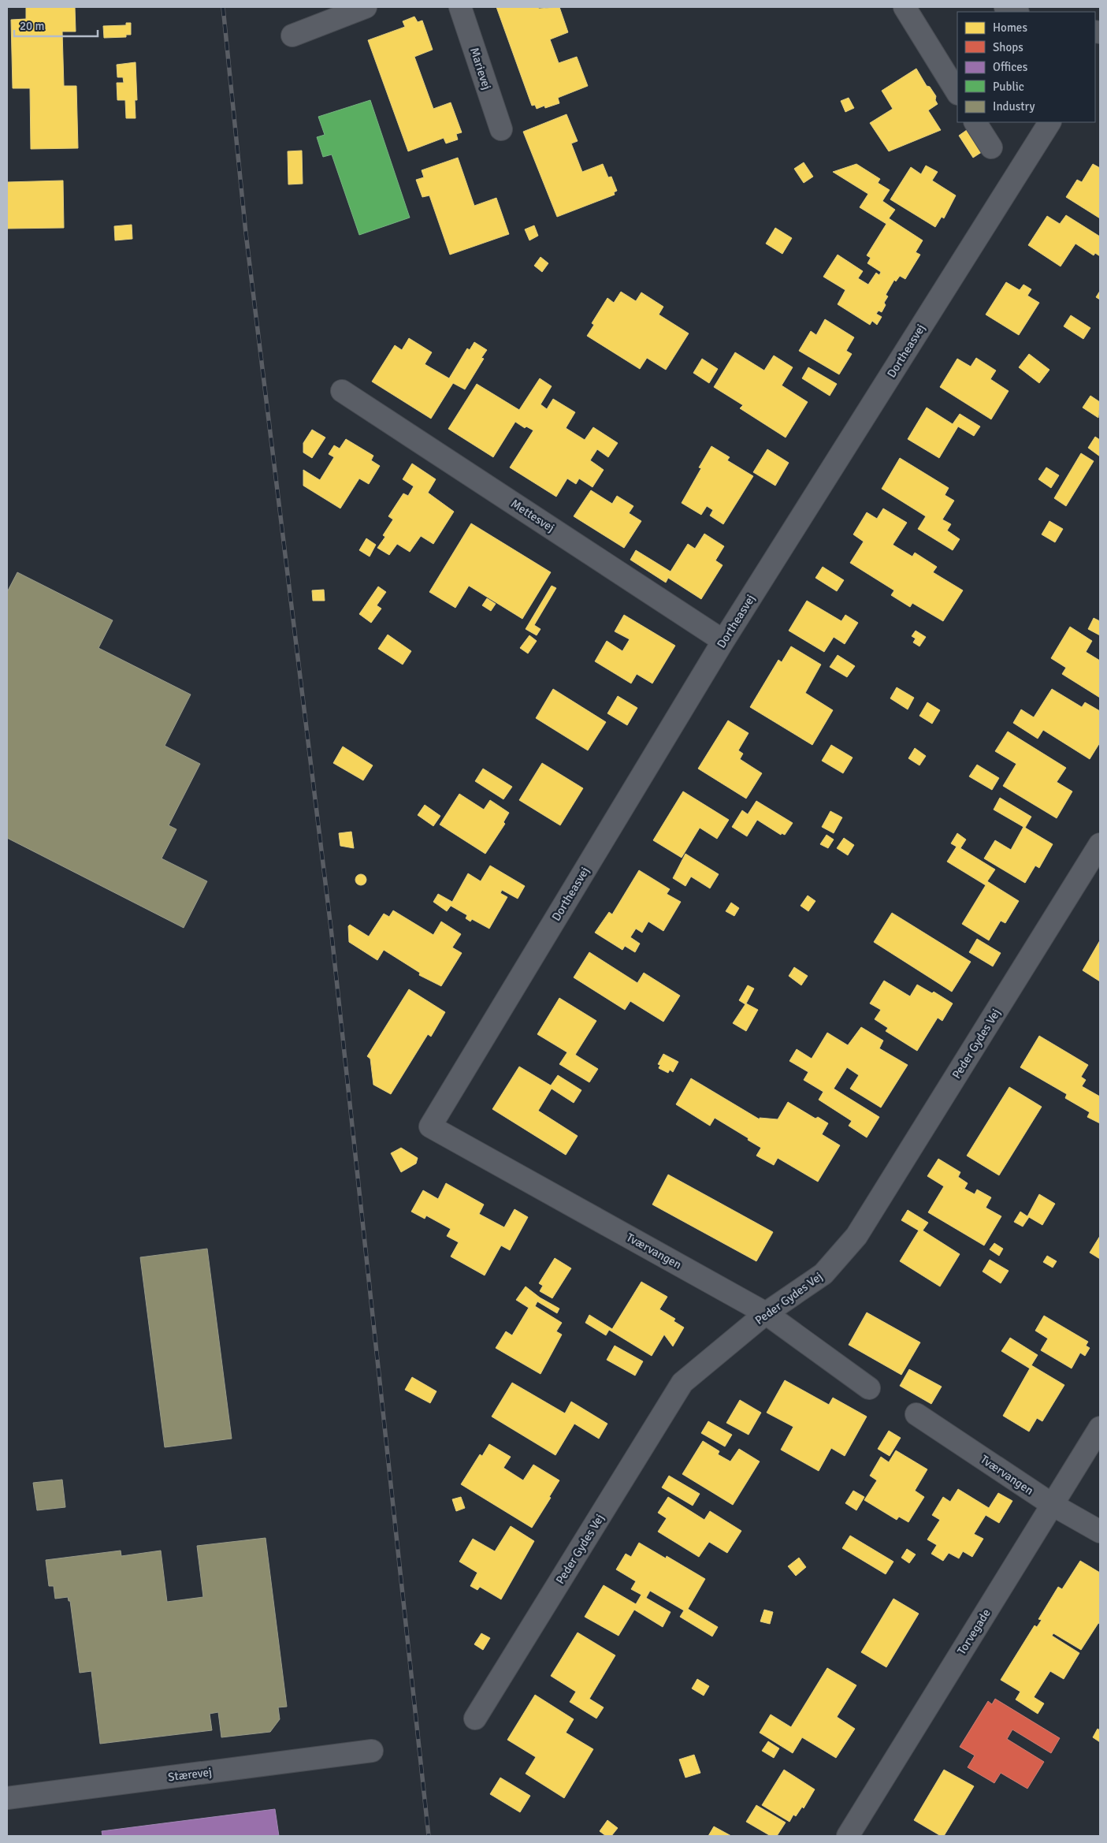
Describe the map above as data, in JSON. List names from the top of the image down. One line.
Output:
{"streets":{"street":["Marievej","Dortheasvej","Mettesvej","Peder Gydes Vej","Tværvangen","Torvegade","Stærevej"]},"crossings":[["Dortheasvej","Mettesvej"],["Dortheasvej","Tværvangen"],["Peder Gydes Vej","Tværvangen"],["Tværvangen","Torvegade"]],"legend":["Homes","Shops","Offices","Public","Industry"],"scale_bar":"20 m"}
